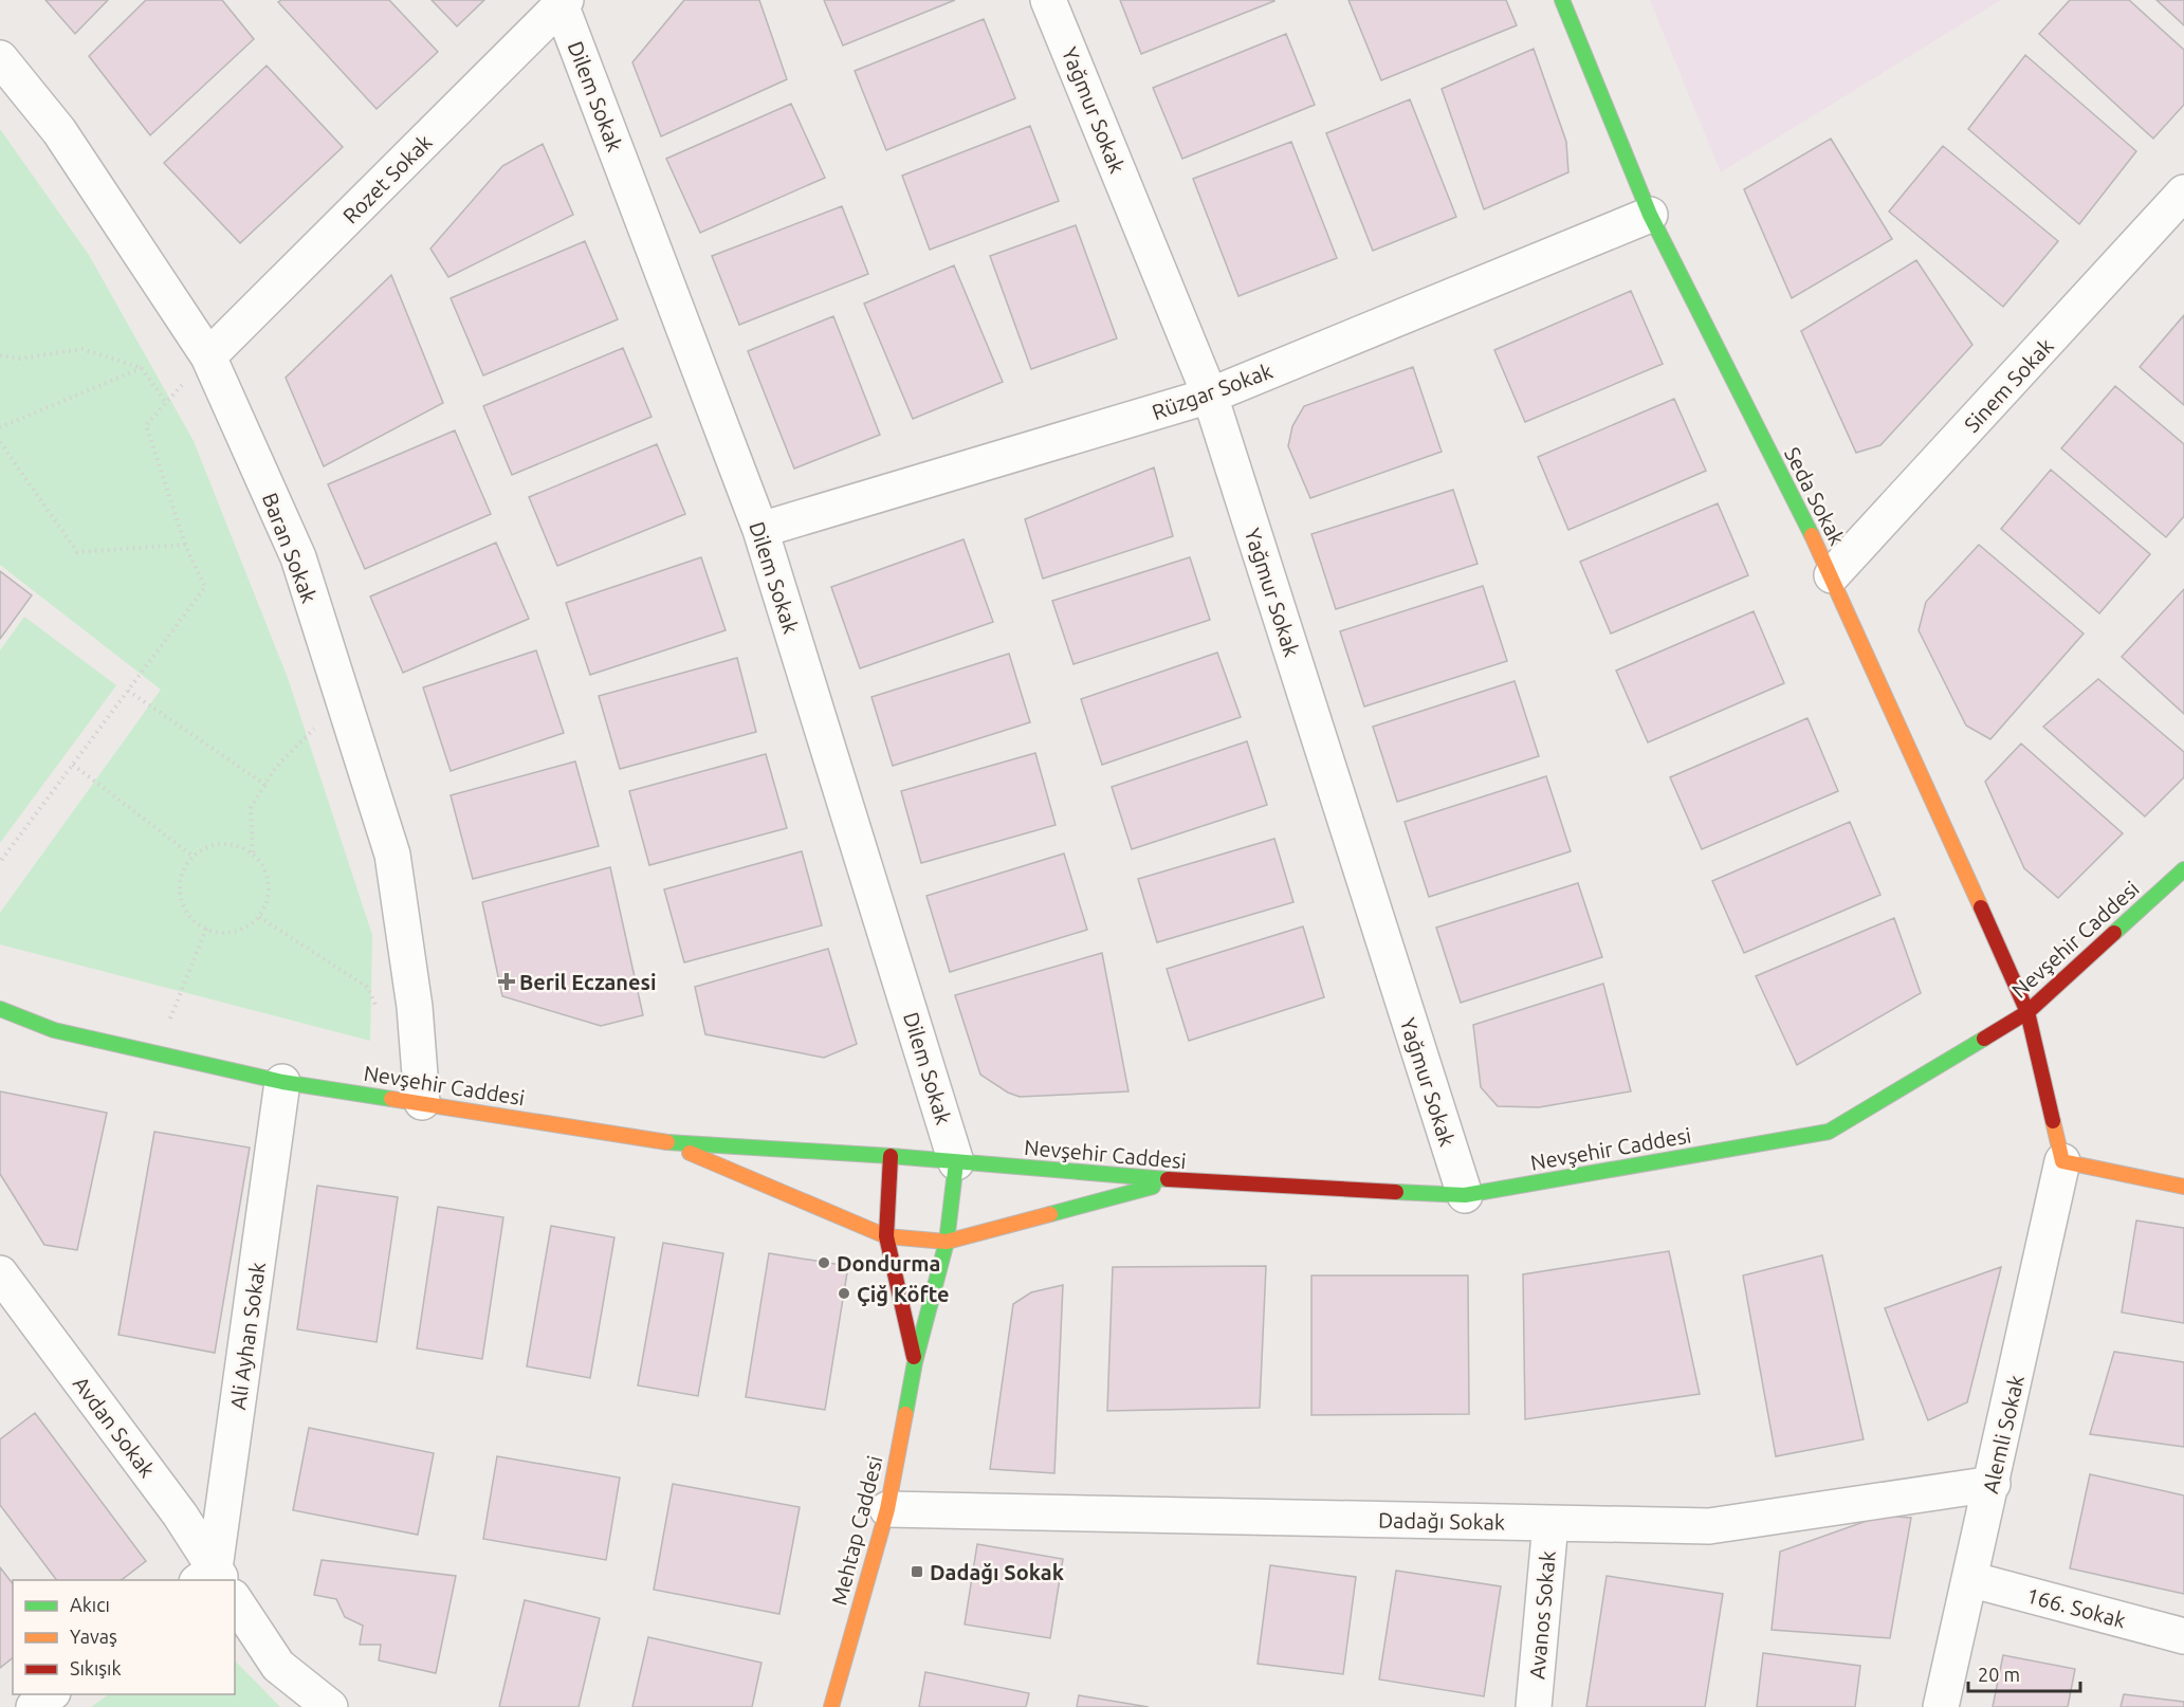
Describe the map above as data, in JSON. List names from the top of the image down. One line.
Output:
{"streets":{"main road":["Seda Sokak","Nevşehir Caddesi","Mehtap Caddesi"],"street":["Dilem Sokak","Yağmur Sokak","Rozet Sokak","Sinem Sokak","Rüzgar Sokak","Baran Sokak","Ali Ayhan Sokak","Avdan Sokak","Alemli Sokak","Dadağı Sokak","166. Sokak","Avanos Sokak"]},"crossings":[["Dilem Sokak","Rozet Sokak"],["Dilem Sokak","Rüzgar Sokak"],["Dilem Sokak","Nevşehir Caddesi"],["Dilem Sokak","Mehtap Caddesi"],["Yağmur Sokak","Rüzgar Sokak"],["Yağmur Sokak","Nevşehir Caddesi"],["Rozet Sokak","Baran Sokak"],["Sinem Sokak","Seda Sokak"],["Rüzgar Sokak","Seda Sokak"],["Seda Sokak","Nevşehir Caddesi"],["Seda Sokak","Alemli Sokak"],["Baran Sokak","Nevşehir Caddesi"],["Nevşehir Caddesi","Ali Ayhan Sokak"],["Nevşehir Caddesi","Mehtap Caddesi"],["Ali Ayhan Sokak","Avdan Sokak"],["Alemli Sokak","Dadağı Sokak"],["Alemli Sokak","166. Sokak"],["Dadağı Sokak","Mehtap Caddesi"],["Dadağı Sokak","Avanos Sokak"]],"places":{"health":["Beril Eczanesi"],"other":["Dondurma","Çiğ Köfte"],"transit":["Dadağı Sokak"]},"legend":["Akıcı","Yavaş","Sıkışık"],"scale_bar":"20 m"}
